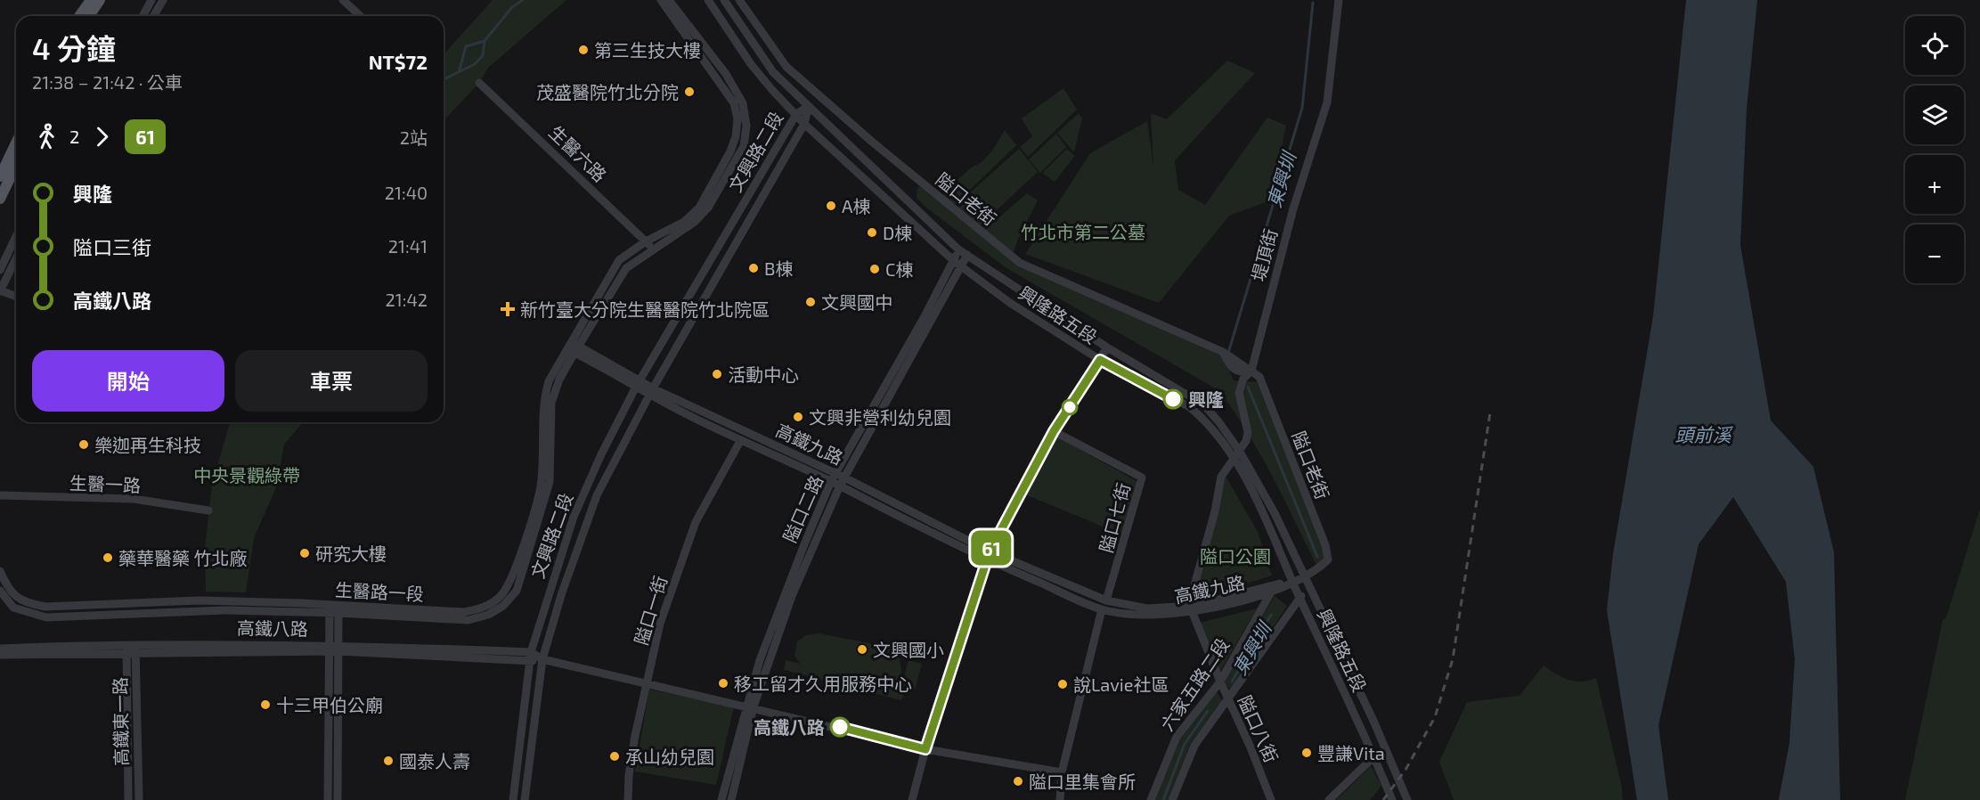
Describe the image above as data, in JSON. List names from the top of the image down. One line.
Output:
{"streets":{"street":["文興路二段","生醫六路","隘口老街","堤頂街","興隆路五段","高鐵九路","生醫一路","隘口二路","隘口七街","生醫路一段","隘口一街","高鐵八路","六家五路二段","高鐵東一路","隘口八街"]},"crossings":[["文興路二段","興隆路五段"],["文興路二段","高鐵九路"],["文興路二段","高鐵八路"],["隘口老街","堤頂街"],["隘口老街","興隆路五段"],["隘口老街","高鐵九路"],["興隆路五段","高鐵九路"],["興隆路五段","隘口二路"],["興隆路五段","六家五路二段"],["興隆路五段","隘口八街"],["高鐵九路","隘口二路"],["高鐵九路","隘口七街"],["高鐵九路","生醫路一段"],["高鐵九路","隘口一街"],["高鐵九路","六家五路二段"],["高鐵九路","隘口八街"],["隘口二路","高鐵八路"],["隘口一街","高鐵八路"],["高鐵八路","高鐵東一路"],["六家五路二段","隘口八街"]],"water":["東興圳","頭前溪"],"parks":["竹北市第二公墓","中央景觀綠帶","隘口公園"],"places":{"other":["第三生技大樓","茂盛醫院竹北分院","A棟","D棟","B棟","C棟","文興國中","活動中心","興隆","文興非營利幼兒園","樂迦再生科技","研究大樓","藥華醫藥 竹北廠","文興國小","移工留才久用服務中心","說Lavie社區","十三甲伯公廟","高鐵八路","豐謙Vita","承山幼兒園","國泰人壽","隘口里集會所"],"health":["新竹臺大分院生醫醫院竹北院區"]},"lines":["bus line 61"],"page":{"on_map":"61","map_buttons":["+","−"],"heading":["4 分鐘","21:38 – 21:42 · 公車","NT$72"],"legs":["2","61","2站"],"list":[{"name":"興隆","value":"21:40"},{"name":"隘口三街","value":"21:41"},{"name":"高鐵八路","value":"21:42"}],"buttons":["開始","車票"]}}
